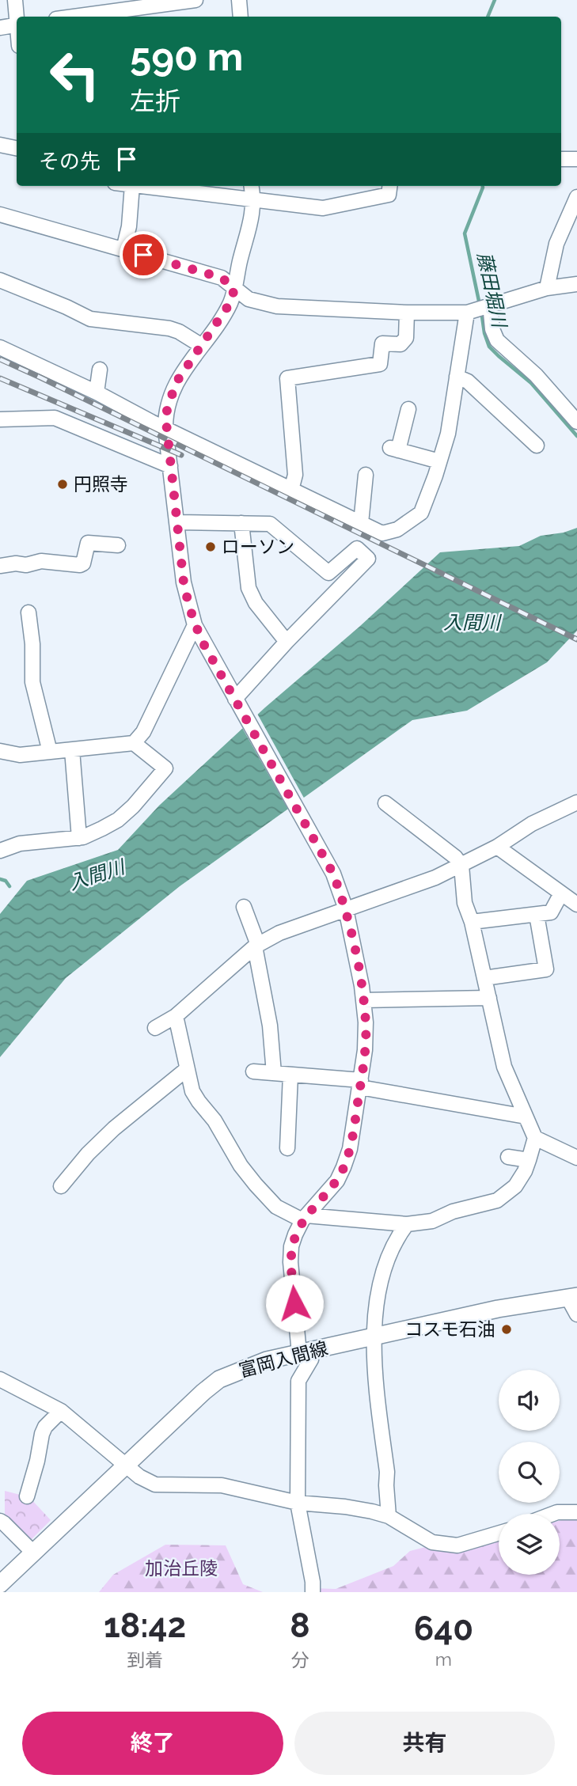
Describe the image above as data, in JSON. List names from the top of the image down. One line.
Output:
{"streets":{"main road":["富岡入間線"]},"water":["藤田堀川","入間川"],"parks":["加治丘陵"],"places":["円照寺","ローソン","コスモ石油"],"page":{"turn":["590 m","左折"],"then":"その先","eta":["18:42","到着","8","分","640","m"],"buttons":["終了","共有"]}}
